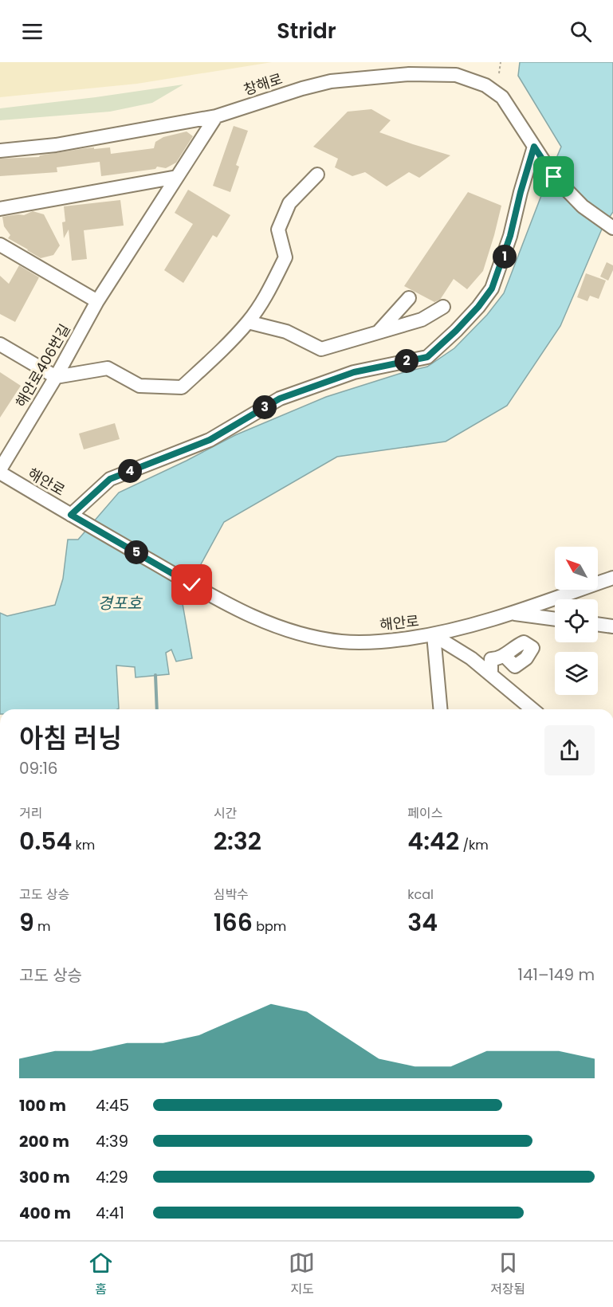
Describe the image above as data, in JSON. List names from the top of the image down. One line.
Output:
{"streets":{"street":["창해로","해안로406번길","해안로"]},"crossings":[["창해로","해안로406번길"],["해안로406번길","해안로"]],"water":["경포호"],"north":"top left","page":{"header":"Stridr","pins":["1","2","3","4","5"],"heading":["아침 러닝","09:16"],"stats":[["거리","0.54 km"],["시간","2:32"],["페이스","4:42 /km"],["고도 상승","9 m"],["심박수","166 bpm"],["kcal","34"]],"chart":["고도 상승","141–149 m"],"list":[{"name":"100 m","note":"4:45"},{"name":"200 m","note":"4:39"},{"name":"300 m","note":"4:29"},{"name":"400 m","note":"4:41"}],"tabs":["홈","지도","저장됨"]}}
